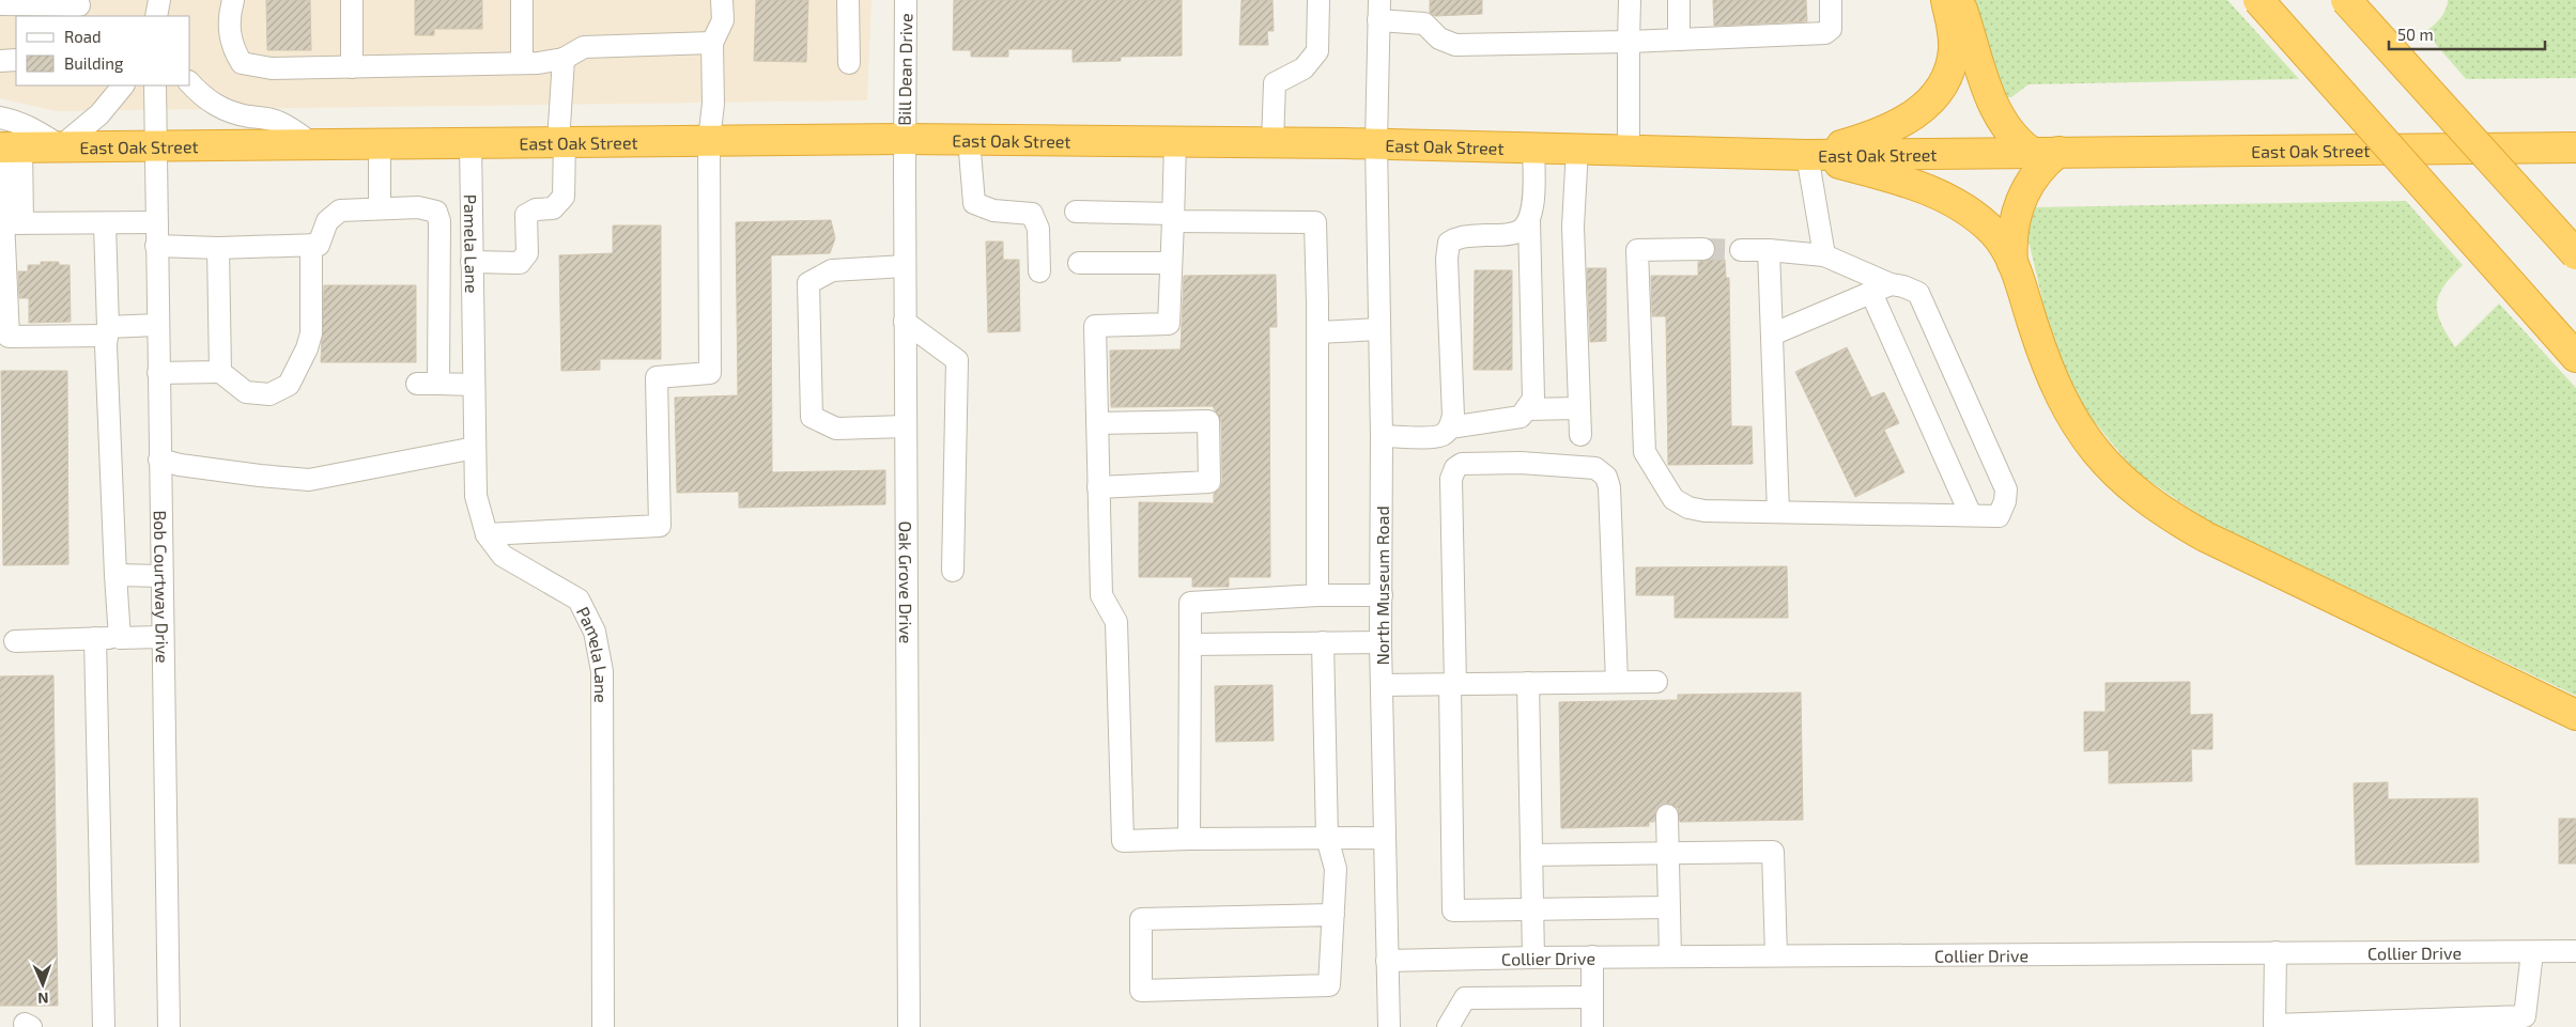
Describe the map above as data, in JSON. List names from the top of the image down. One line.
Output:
{"streets":{"highway":["East Oak Street"],"street":["Bill Dean Drive","Pamela Lane","Oak Grove Drive","North Museum Road","Bob Courtway Drive","Collier Drive"]},"crossings":[["Bill Dean Drive","East Oak Street"],["Bill Dean Drive","Oak Grove Drive"],["East Oak Street","Pamela Lane"],["East Oak Street","Oak Grove Drive"],["East Oak Street","North Museum Road"],["East Oak Street","Bob Courtway Drive"],["North Museum Road","Collier Drive"]],"legend":["Road","Building"],"scale_bar":"50 m","north":"bottom"}
